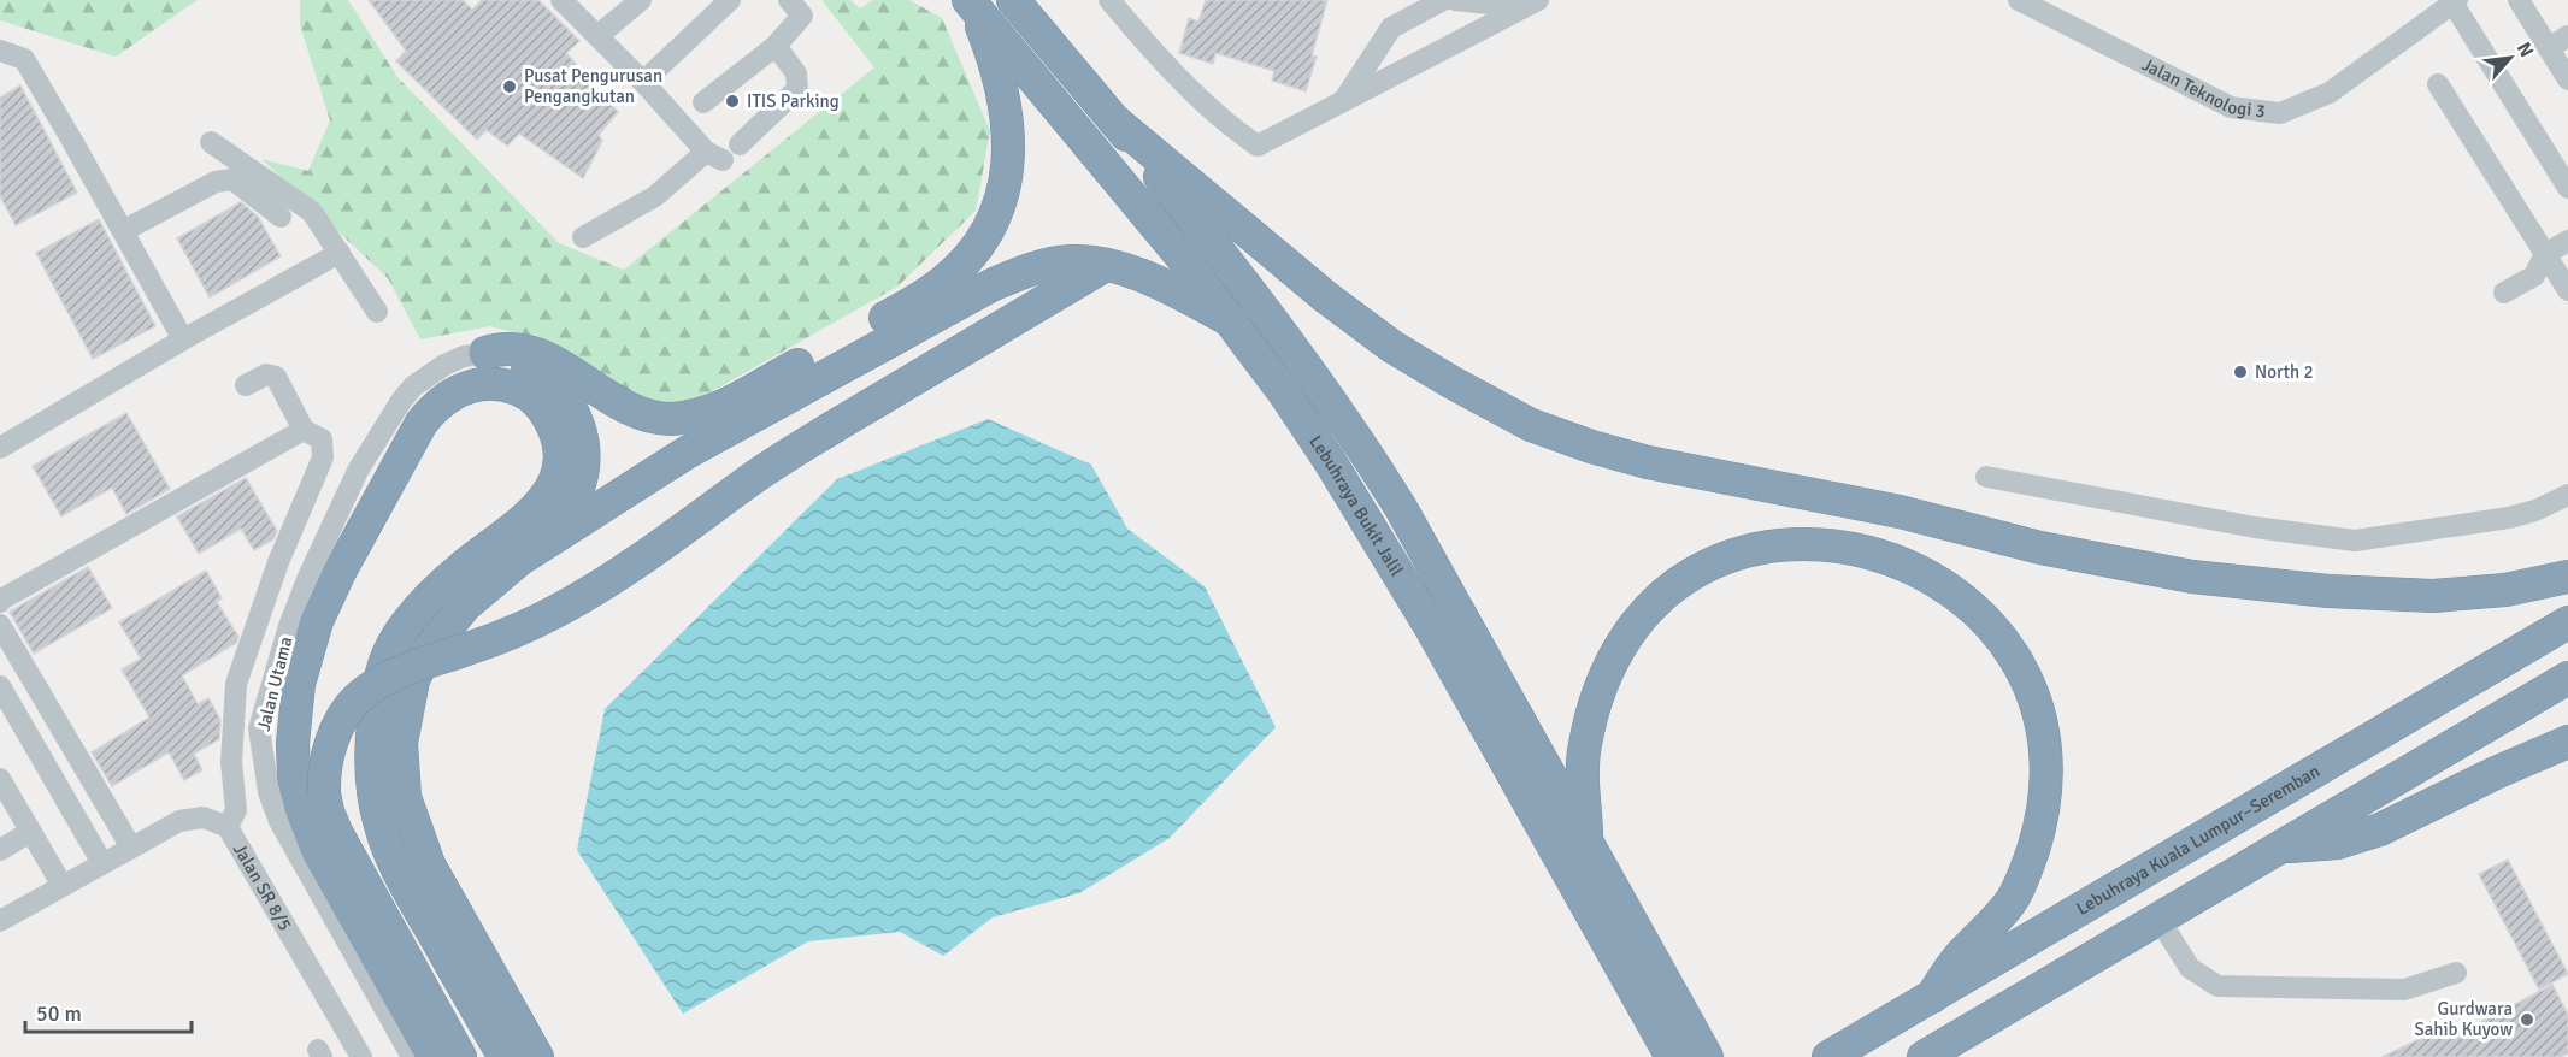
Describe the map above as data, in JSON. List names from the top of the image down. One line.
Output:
{"streets":{"highway":["Lebuhraya Bukit Jalil","Lebuhraya Kuala Lumpur–Seremban"],"street":["Jalan Teknologi 3","Jalan Utama","Jalan SR 8/5"]},"places":["Pusat Pengurusan Pengangkutan","ITIS Parking","North 2","Gurdwara Sahib Kuyow"],"scale_bar":"50 m","north":"top right"}
